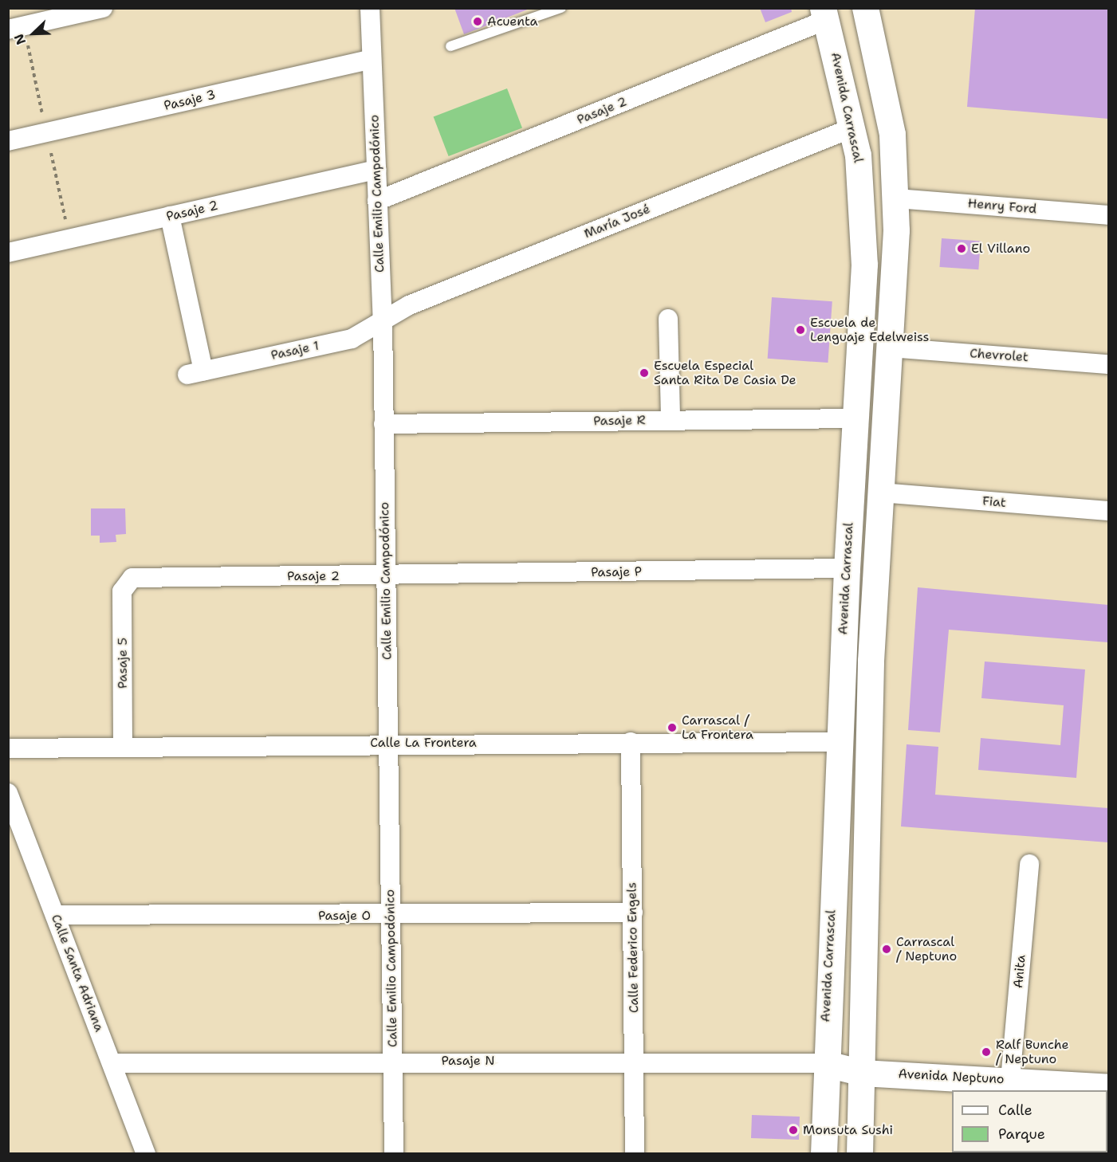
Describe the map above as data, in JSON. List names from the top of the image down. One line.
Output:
{"streets":{"main road":["Avenida Carrascal","Avenida Neptuno"],"street":["Pasaje 3","Pasaje 2","Calle Emilio Campodónico","Henry Ford","María José","Pasaje 1","Chevrolet","Pasaje R","Fiat","Pasaje P","Pasaje 5","Calle La Frontera","Pasaje O","Calle Federico Engels","Anita","Calle Santa Adriana","Pasaje N"]},"crossings":[["Pasaje 3","Calle Emilio Campodónico"],["Avenida Carrascal","Pasaje 2"],["Avenida Carrascal","María José"],["Avenida Carrascal","Pasaje R"],["Avenida Carrascal","Pasaje P"],["Avenida Carrascal","Calle La Frontera"],["Avenida Carrascal","Pasaje N"],["Avenida Carrascal","Avenida Neptuno"],["Pasaje 2","Calle Emilio Campodónico"],["Pasaje 2","Pasaje 1"],["Pasaje 2","Pasaje P"],["Pasaje 2","Pasaje 5"],["Calle Emilio Campodónico","María José"],["Calle Emilio Campodónico","Pasaje 1"],["Calle Emilio Campodónico","Pasaje R"],["Calle Emilio Campodónico","Pasaje P"],["Calle Emilio Campodónico","Calle La Frontera"],["Calle Emilio Campodónico","Pasaje O"],["Calle Emilio Campodónico","Pasaje N"],["María José","Pasaje 1"],["Pasaje 5","Calle La Frontera"],["Calle La Frontera","Calle Federico Engels"],["Pasaje O","Calle Federico Engels"],["Pasaje O","Calle Santa Adriana"],["Calle Federico Engels","Pasaje N"],["Anita","Avenida Neptuno"],["Calle Santa Adriana","Pasaje N"],["Pasaje N","Avenida Neptuno"]],"places":["Acuenta","El Villano","Escuela de Lenguaje Edelweiss","Escuela Especial Santa Rita De Casia De","Carrascal / La Frontera","Carrascal / Neptuno","Ralf Bunche / Neptuno","Monsuta Sushi"],"legend":["Calle","Parque"],"north":"bottom left"}
